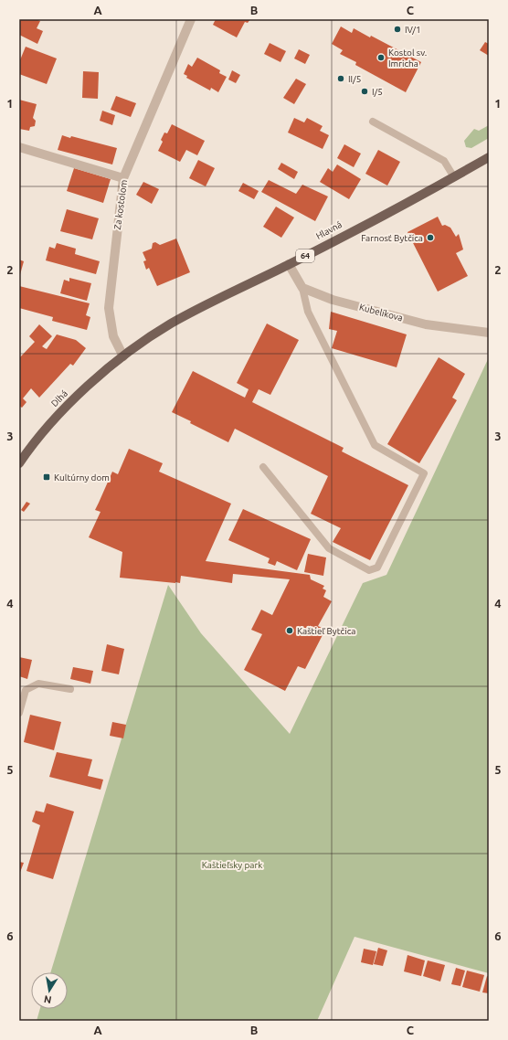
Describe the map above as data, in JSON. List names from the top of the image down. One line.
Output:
{"streets":{"main road":["Hlavná","64","Dlhá"],"street":["Za kostolom","Kubelíkova"]},"crossings":[["Za kostolom","Hlavná"],["Za kostolom","Dlhá"],["Hlavná","Dlhá"]],"parks":["Kaštieľsky park"],"places":{"other":["IV/1","Kostol sv. Imricha","II/5","I/5","Farnosť Bytčica","Kaštieľ Bytčica"],"transit":["Kultúrny dom"]},"north":"bottom","grid":{"columns":["A","B","C"],"rows":["1","2","3","4","5","6"]}}
